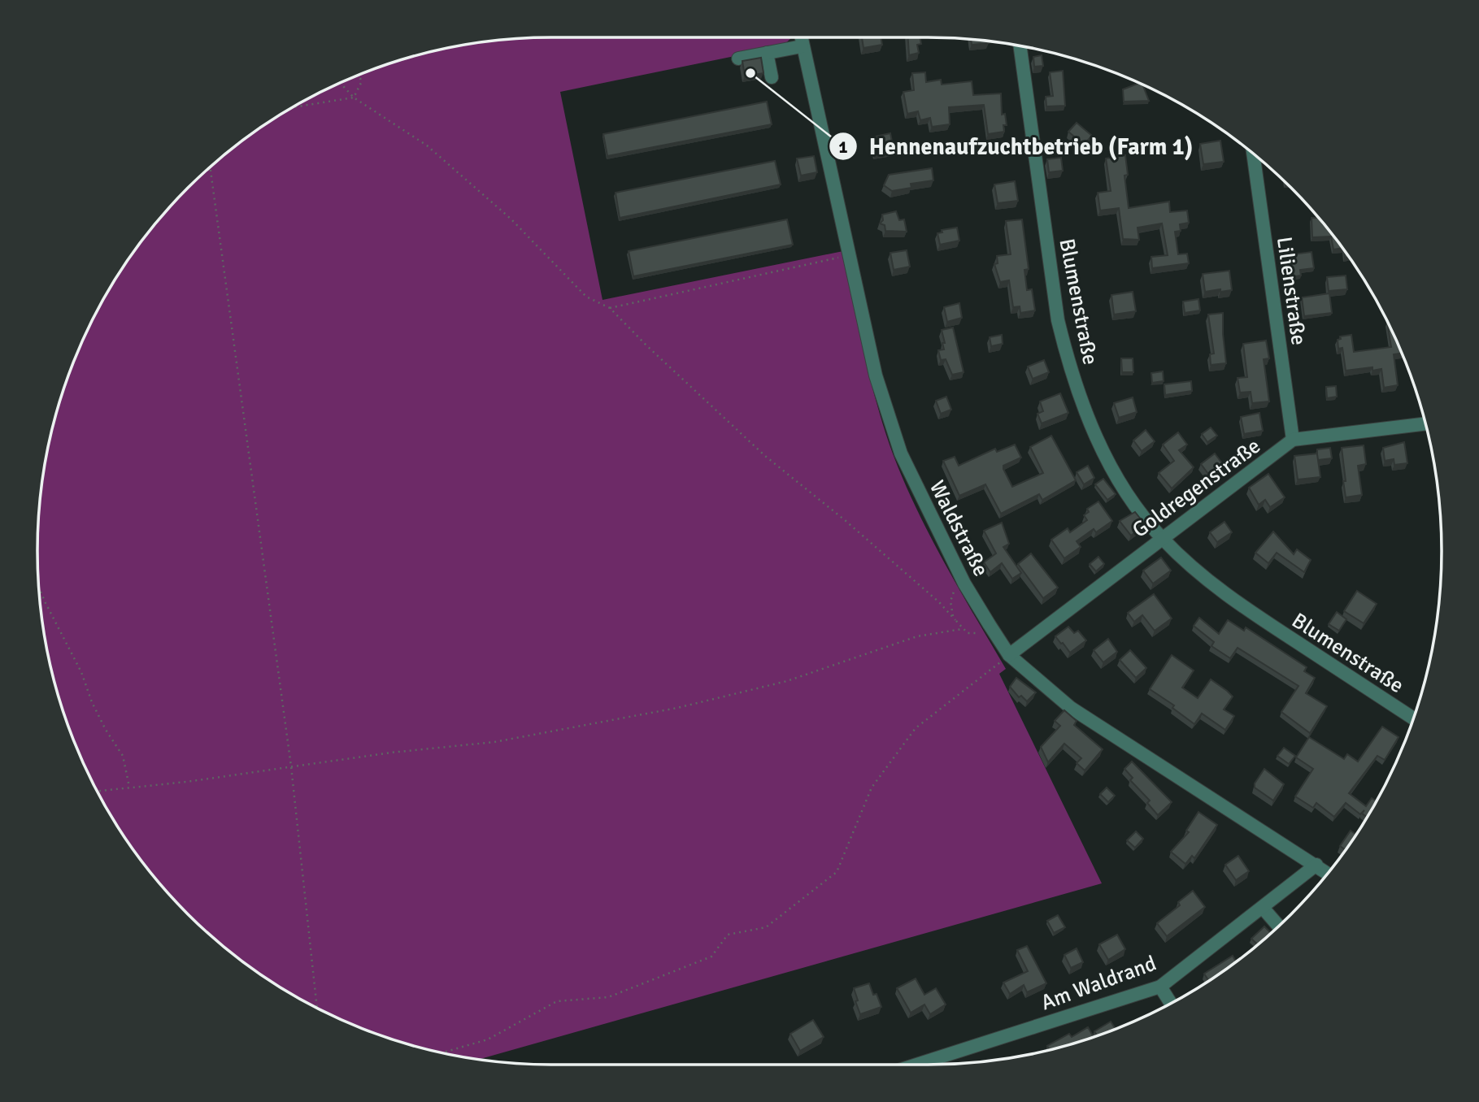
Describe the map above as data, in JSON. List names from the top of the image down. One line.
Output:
{"streets":{"street":["Lilienstraße","Blumenstraße","Goldregenstraße","Waldstraße","Am Waldrand"]},"crossings":[["Lilienstraße","Goldregenstraße"],["Blumenstraße","Goldregenstraße"],["Goldregenstraße","Waldstraße"],["Waldstraße","Am Waldrand"]],"places":["Hennenaufzuchtbetrieb (Farm 1)"]}
